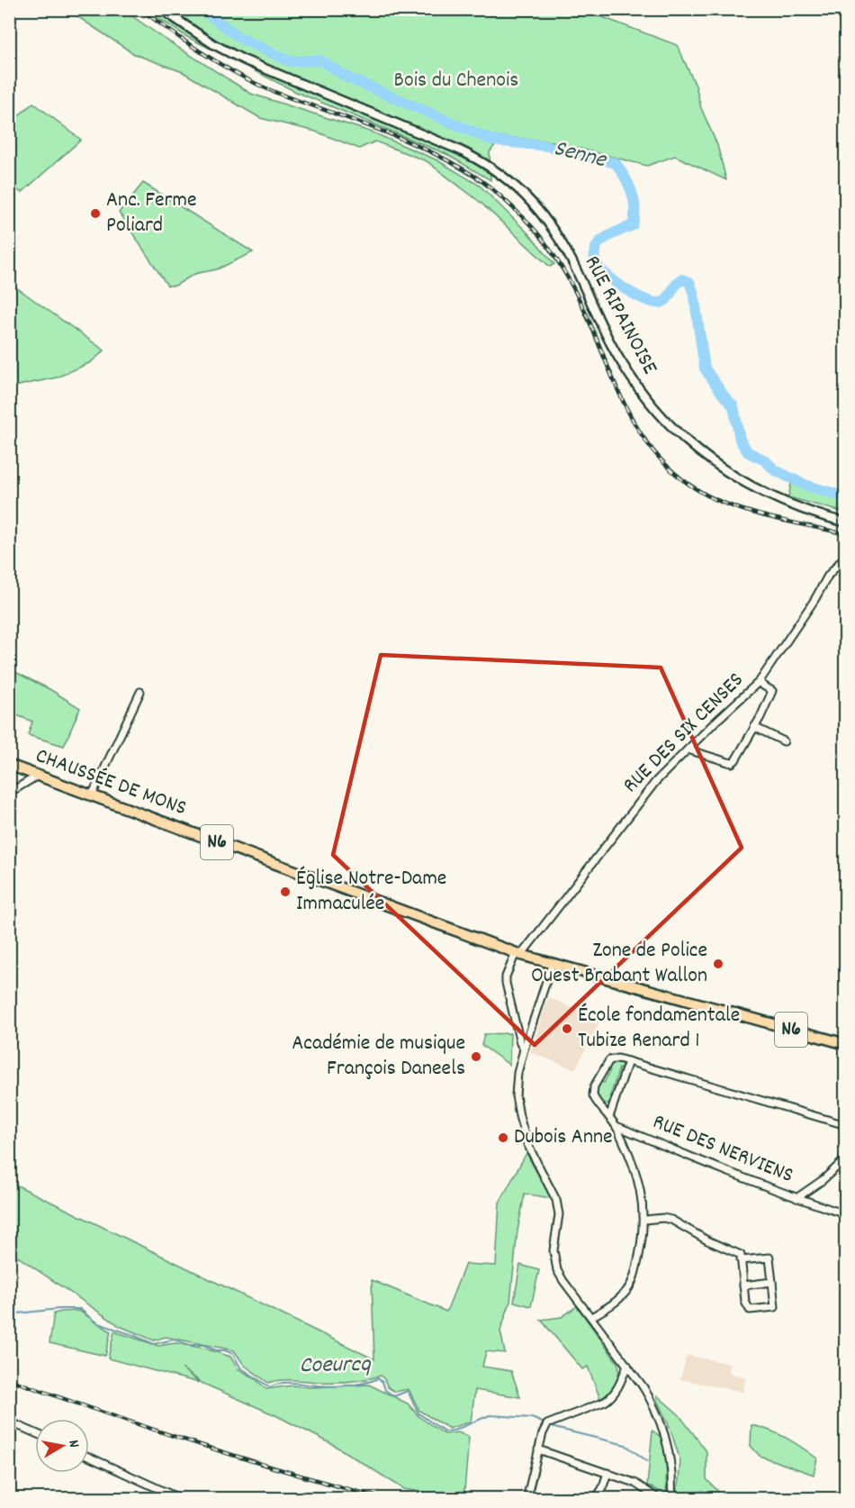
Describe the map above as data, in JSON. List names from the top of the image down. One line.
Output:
{"streets":{"main road":["CHAUSSÉE DE MONS","N6"],"street":["RUE RIPAINOISE","RUE DES SIX CENSES","RUE DES NERVIENS"]},"crossings":[["RUE DES SIX CENSES","CHAUSSÉE DE MONS"]],"water":["Senne","Coeurcq"],"parks":["Bois du Chenois"],"places":["Anc. Ferme Poliard","Église Notre-Dame Immaculée","Zone de Police Ouest Brabant Wallon","École fondamentale Tubize Renard 1","Académie de musique François Daneels","Dubois Anne"],"north":"right"}
